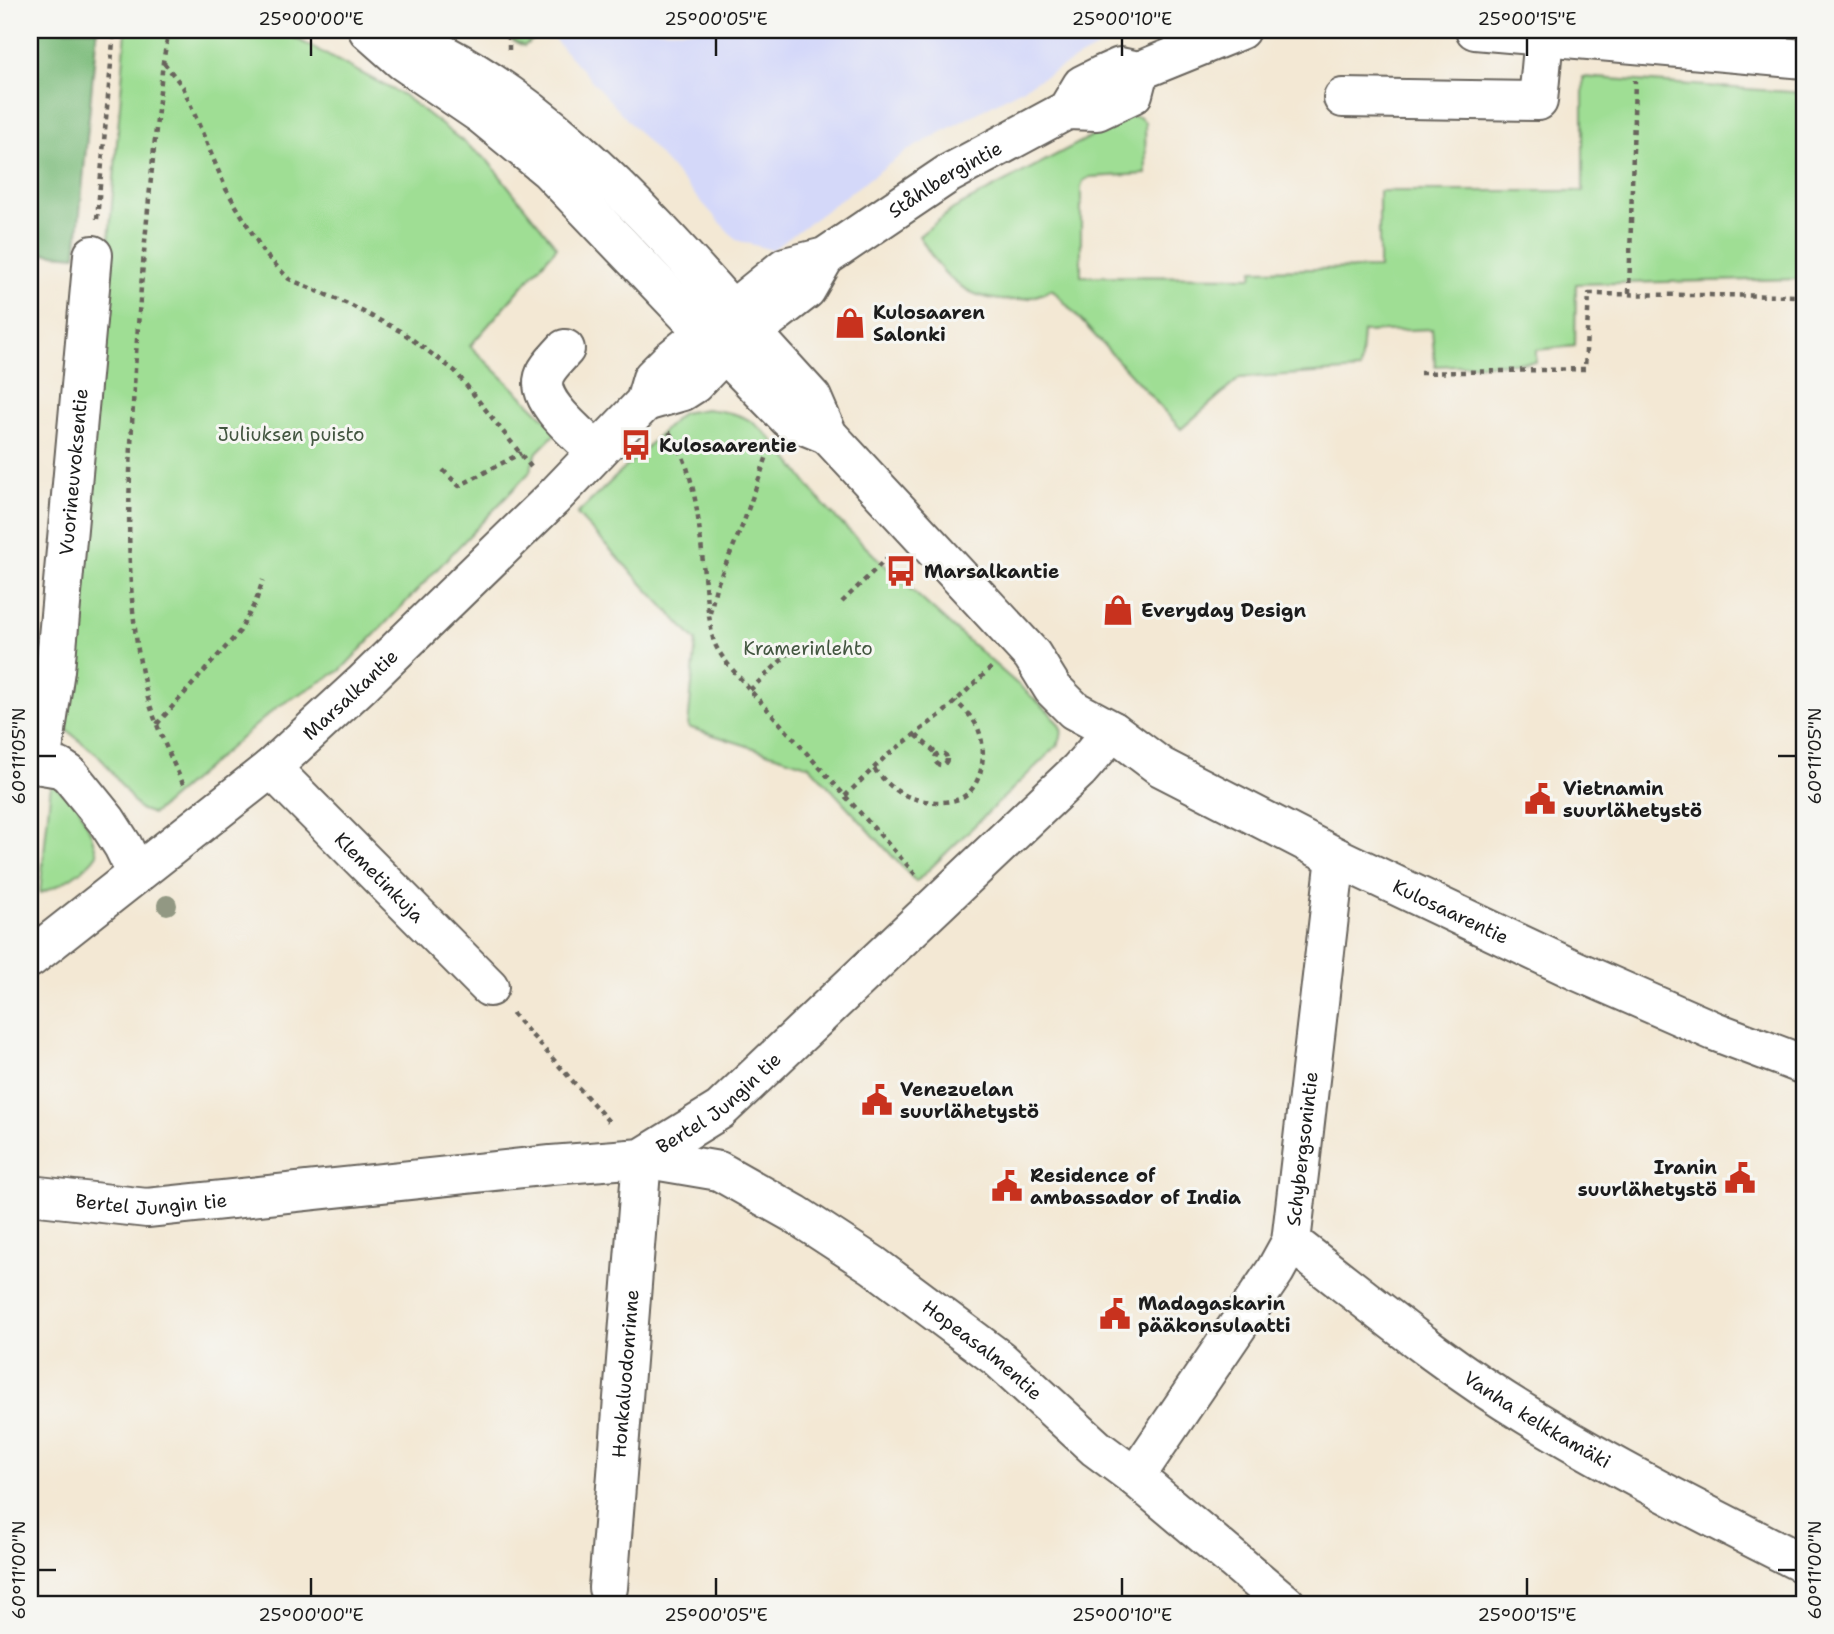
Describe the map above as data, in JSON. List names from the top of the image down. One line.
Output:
{"streets":{"street":["Ståhlbergintie","Vuorineuvoksentie","Marsalkantie","Klemetinkuja","Kulosaarentie","Bertel Jungin tie","Schybergsonintie","Hopeasalmentie","Honkaluodonrinne","Vanha kelkkamäki"]},"crossings":[["Ståhlbergintie","Marsalkantie"],["Ståhlbergintie","Kulosaarentie"],["Vuorineuvoksentie","Marsalkantie"],["Marsalkantie","Klemetinkuja"],["Marsalkantie","Kulosaarentie"],["Kulosaarentie","Bertel Jungin tie"],["Kulosaarentie","Schybergsonintie"],["Bertel Jungin tie","Hopeasalmentie"],["Bertel Jungin tie","Honkaluodonrinne"],["Schybergsonintie","Hopeasalmentie"],["Schybergsonintie","Vanha kelkkamäki"],["Hopeasalmentie","Honkaluodonrinne"]],"parks":["Juliuksen puisto","Kramerinlehto"],"places":{"shop":["Kulosaaren Salonki","Everyday Design"],"bus stop":["Kulosaarentie","Marsalkantie"],"public building":["Vietnamin suurlähetystö","Venezuelan suurlähetystö","Iranin suurlähetystö","Residence of ambassador of India","Madagaskarin pääkonsulaatti"]},"coordinates":["25°00'00\"E","25°00'05\"E","25°00'10\"E","25°00'15\"E","60°11'05\"N","60°11'00\"N"]}
